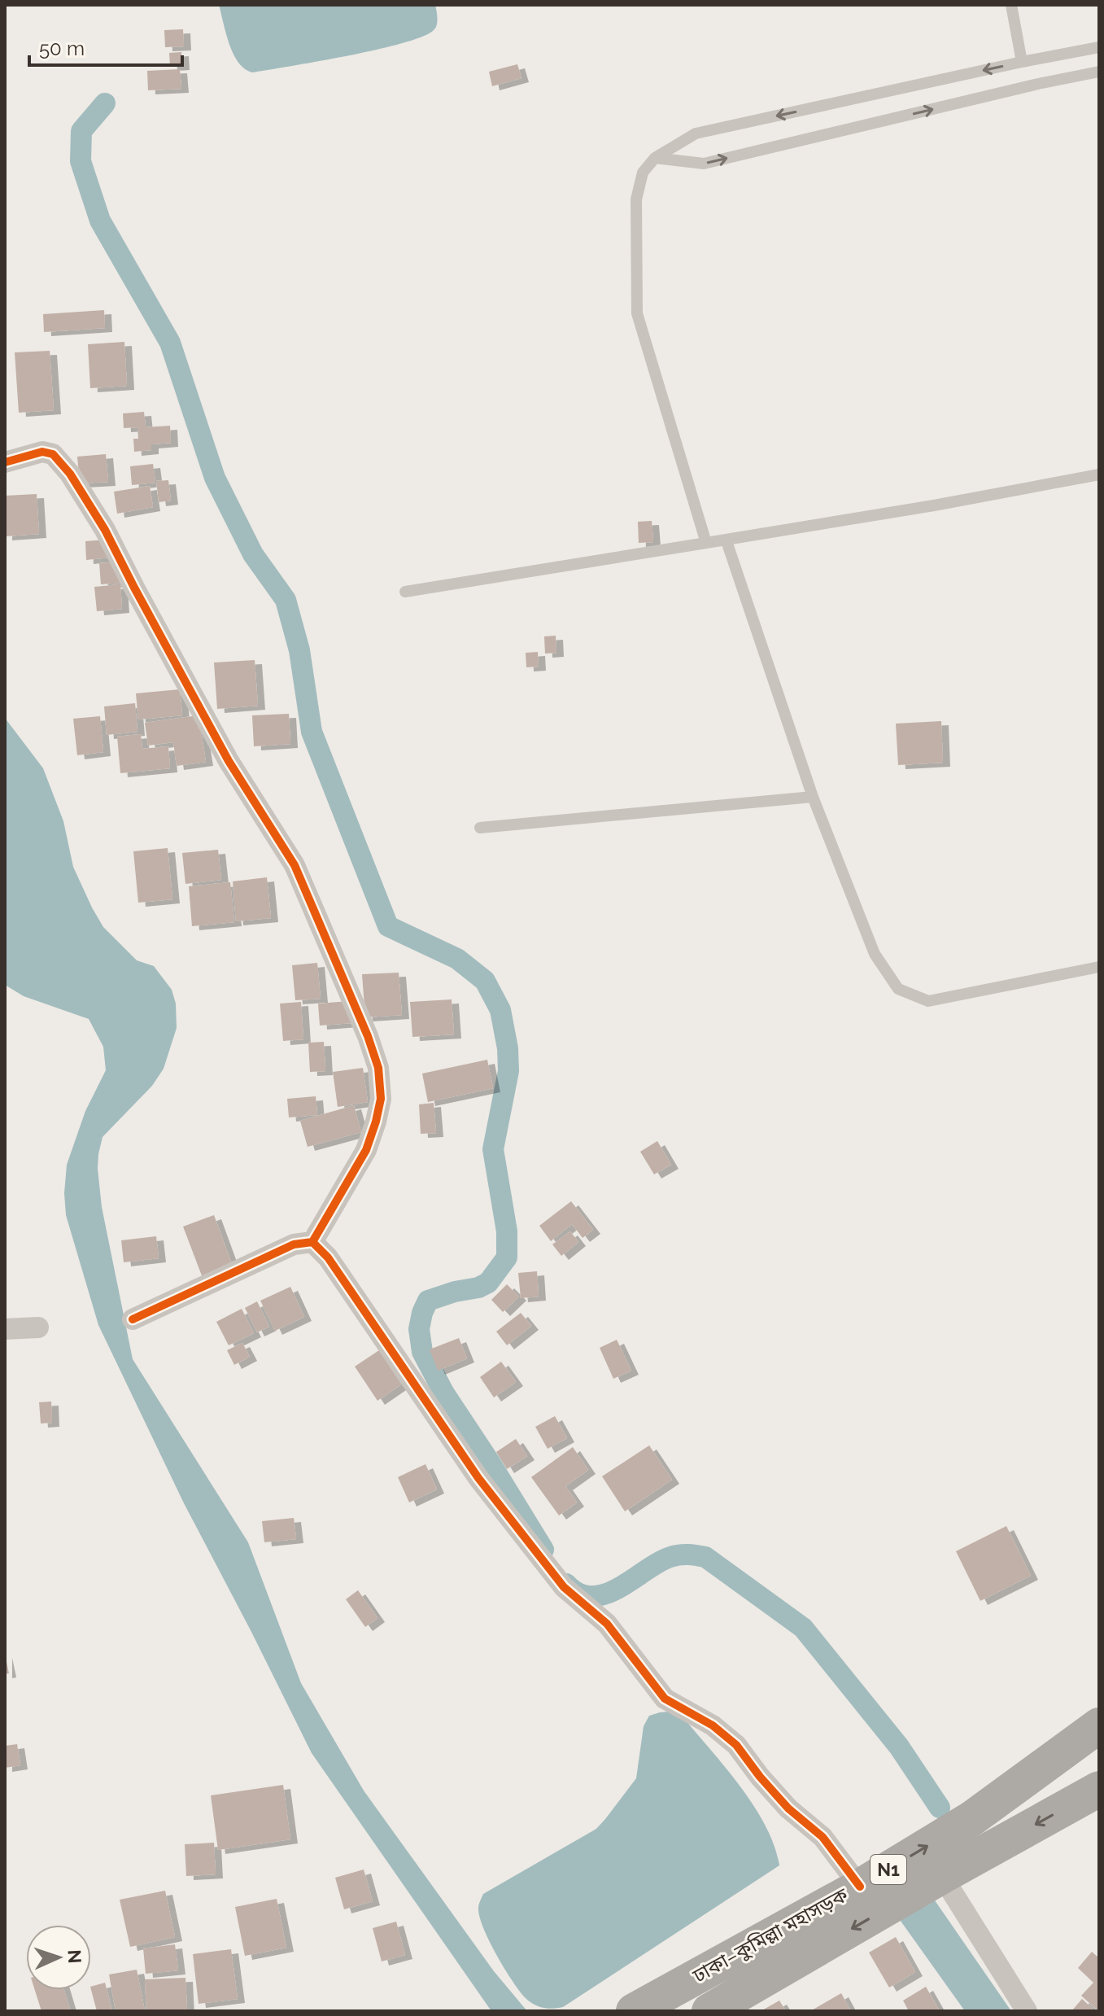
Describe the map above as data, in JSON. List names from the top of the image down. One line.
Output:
{"streets":{"highway":["N1","ঢাকা–কুমিল্লা মহাসড়ক"]},"scale_bar":"50 m","north":"right"}
